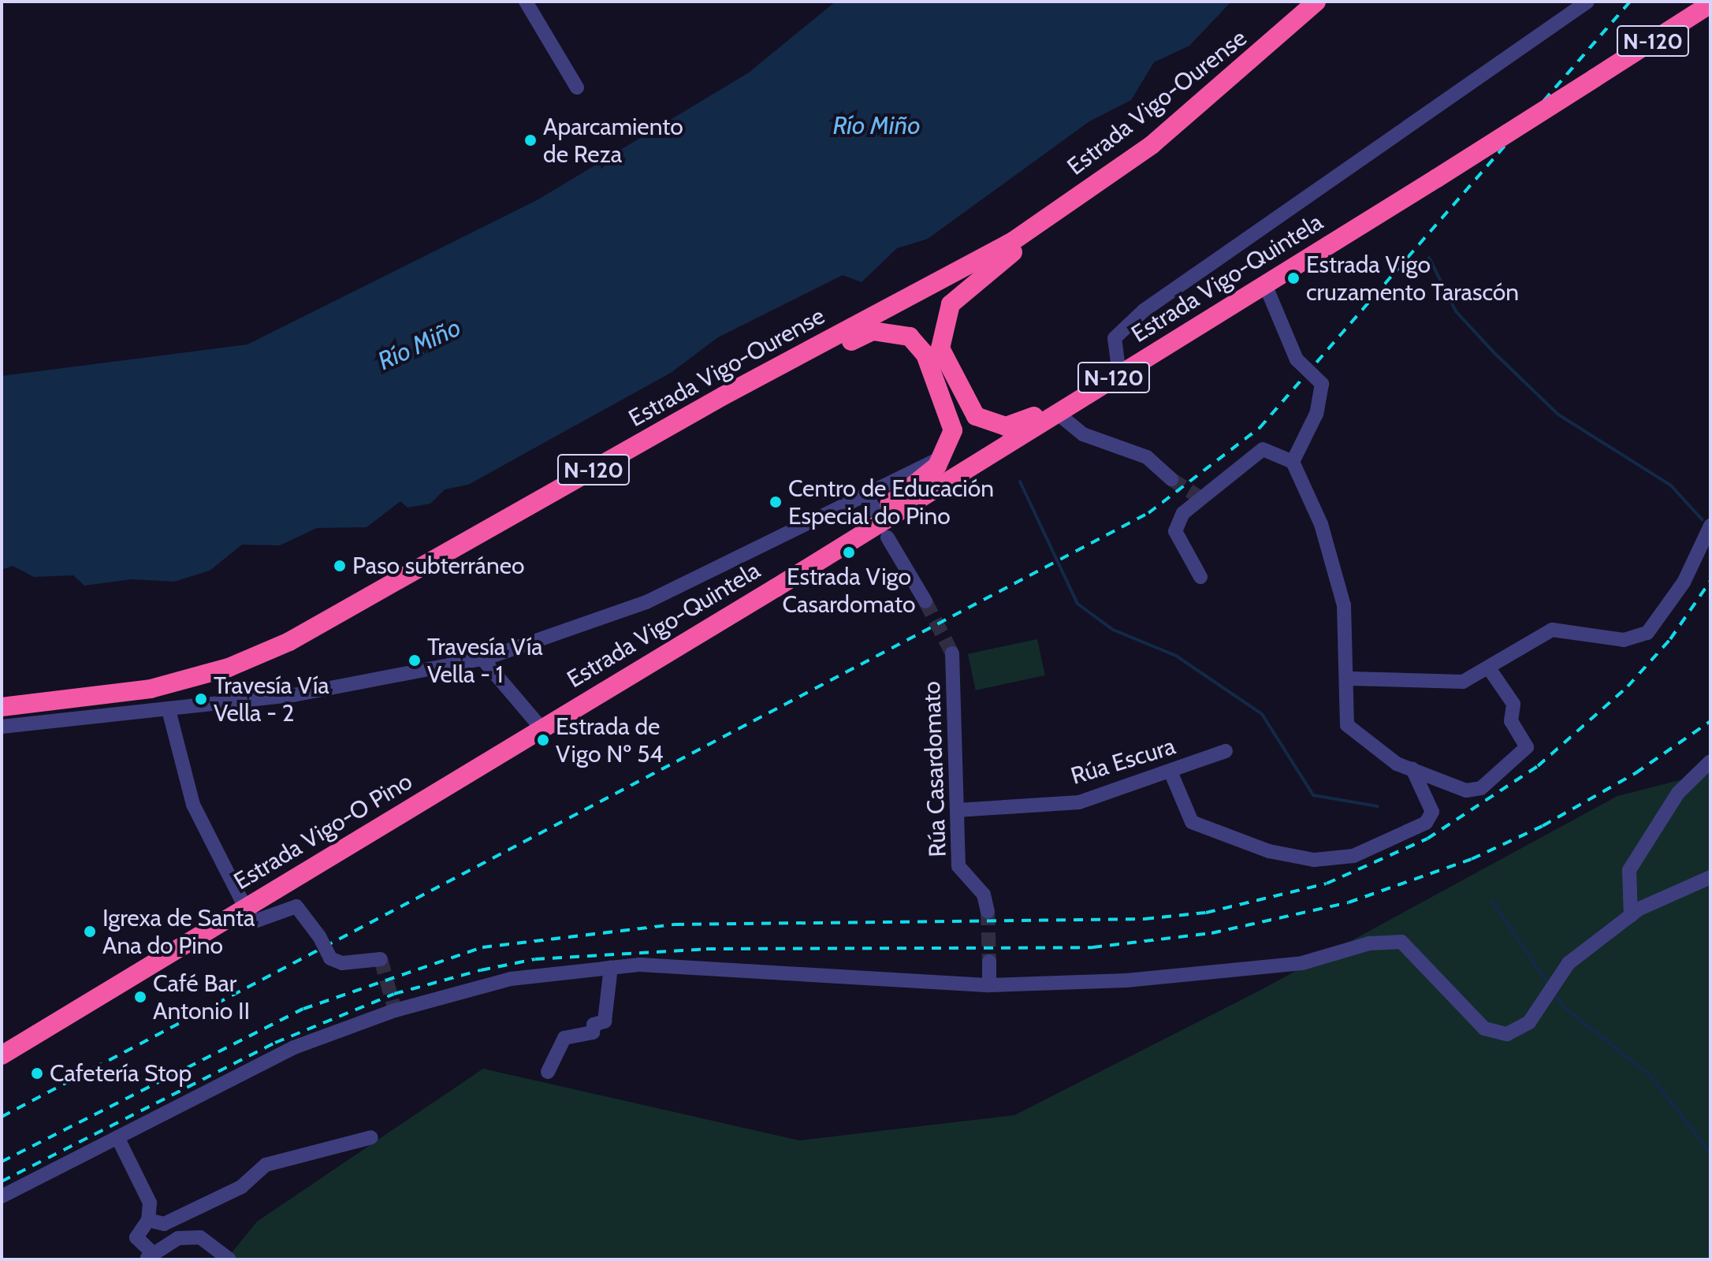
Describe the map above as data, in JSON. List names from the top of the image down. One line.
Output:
{"streets":{"highway":["N-120","Estrada Vigo-Ourense","Estrada Vigo-Quintela","Estrada Vigo-O Pino"],"street":["Rúa Escura","Rúa Casardomato"]},"crossings":[["Estrada Vigo-Quintela","Estrada Vigo-O Pino"],["Rúa Escura","Rúa Casardomato"]],"water":["Río Miño"],"places":["Aparcamiento de Reza","Estrada Vigo cruzamento Tarascón","Centro de Educación Especial do Pino","Estrada Vigo Casardomato","Paso subterráneo","Travesía Vía Vella - 1","Travesía Vía Vella - 2","Estrada de Vigo Nº 54","Igrexa de Santa Ana do Pino","Café Bar Antonio II","Cafetería Stop"]}
